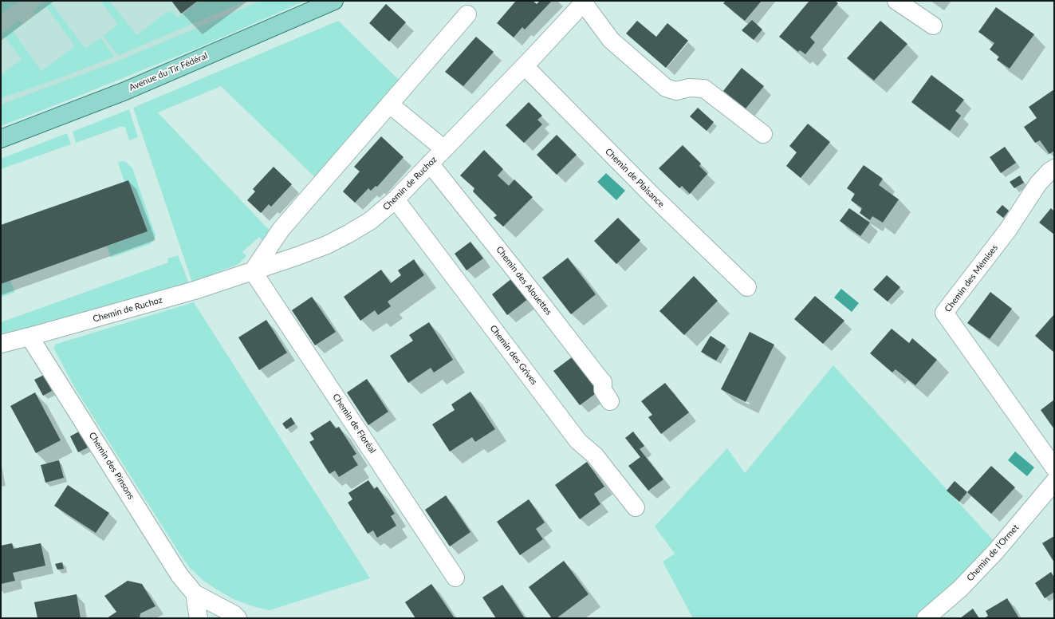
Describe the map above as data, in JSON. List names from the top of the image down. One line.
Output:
{"streets":{"main road":["Avenue du Tir Fédéral"],"street":["Chemin de Plaisance","Chemin de Ruchoz","Chemin des Mémises","Chemin des Alouettes","Chemin des Grives","Chemin de Floréal","Chemin des Pinsons","Chemin de l'Ormet"]},"crossings":[["Chemin de Plaisance","Chemin de Ruchoz"],["Chemin de Ruchoz","Chemin des Alouettes"],["Chemin de Ruchoz","Chemin des Grives"],["Chemin de Ruchoz","Chemin de Floréal"],["Chemin de Ruchoz","Chemin des Pinsons"]]}
